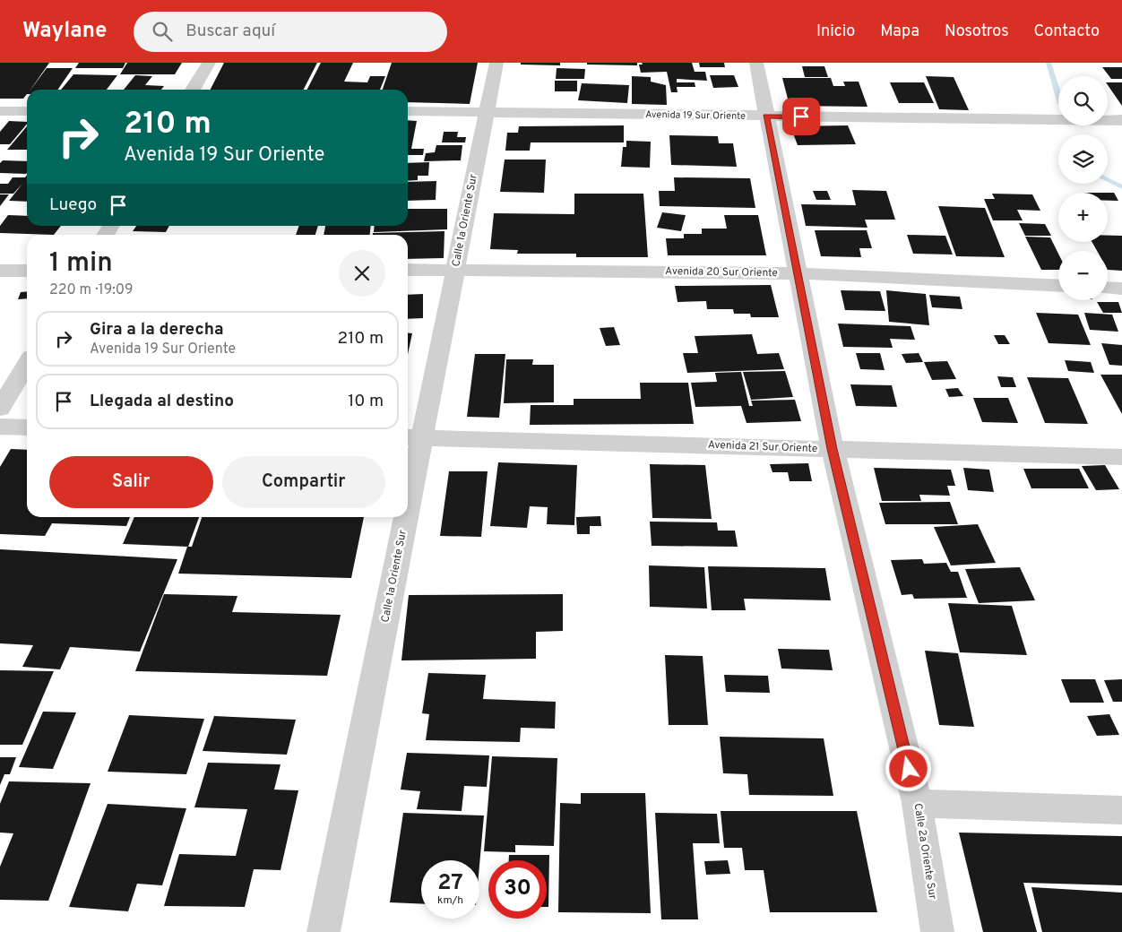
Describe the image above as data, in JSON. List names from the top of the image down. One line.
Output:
{"streets":{"street":["Avenida 19 Sur Oriente","Calle 1a Oriente Sur","Avenida 20 Sur Oriente","Avenida 21 Sur Oriente","Calle 2a Oriente Sur"]},"crossings":[["Avenida 19 Sur Oriente","Calle 1a Oriente Sur"],["Avenida 19 Sur Oriente","Calle 2a Oriente Sur"],["Calle 1a Oriente Sur","Avenida 20 Sur Oriente"],["Calle 1a Oriente Sur","Avenida 21 Sur Oriente"],["Avenida 20 Sur Oriente","Calle 2a Oriente Sur"],["Avenida 21 Sur Oriente","Calle 2a Oriente Sur"]],"page":{"header":"Waylane","search":"Buscar aquí","nav":["Inicio","Mapa","Nosotros","Contacto"],"map_buttons":["+","−"],"turn":["210 m","Avenida 19 Sur Oriente"],"then":"Luego","heading":["1 min","220 m · 19:09"],"list":[{"name":"Gira a la derecha","note":"Avenida 19 Sur Oriente","value":"210 m"},{"name":"Llegada al destino","value":"10 m"}],"buttons":["Salir","Compartir"],"speed":"27 km/h","limit":"30"}}
